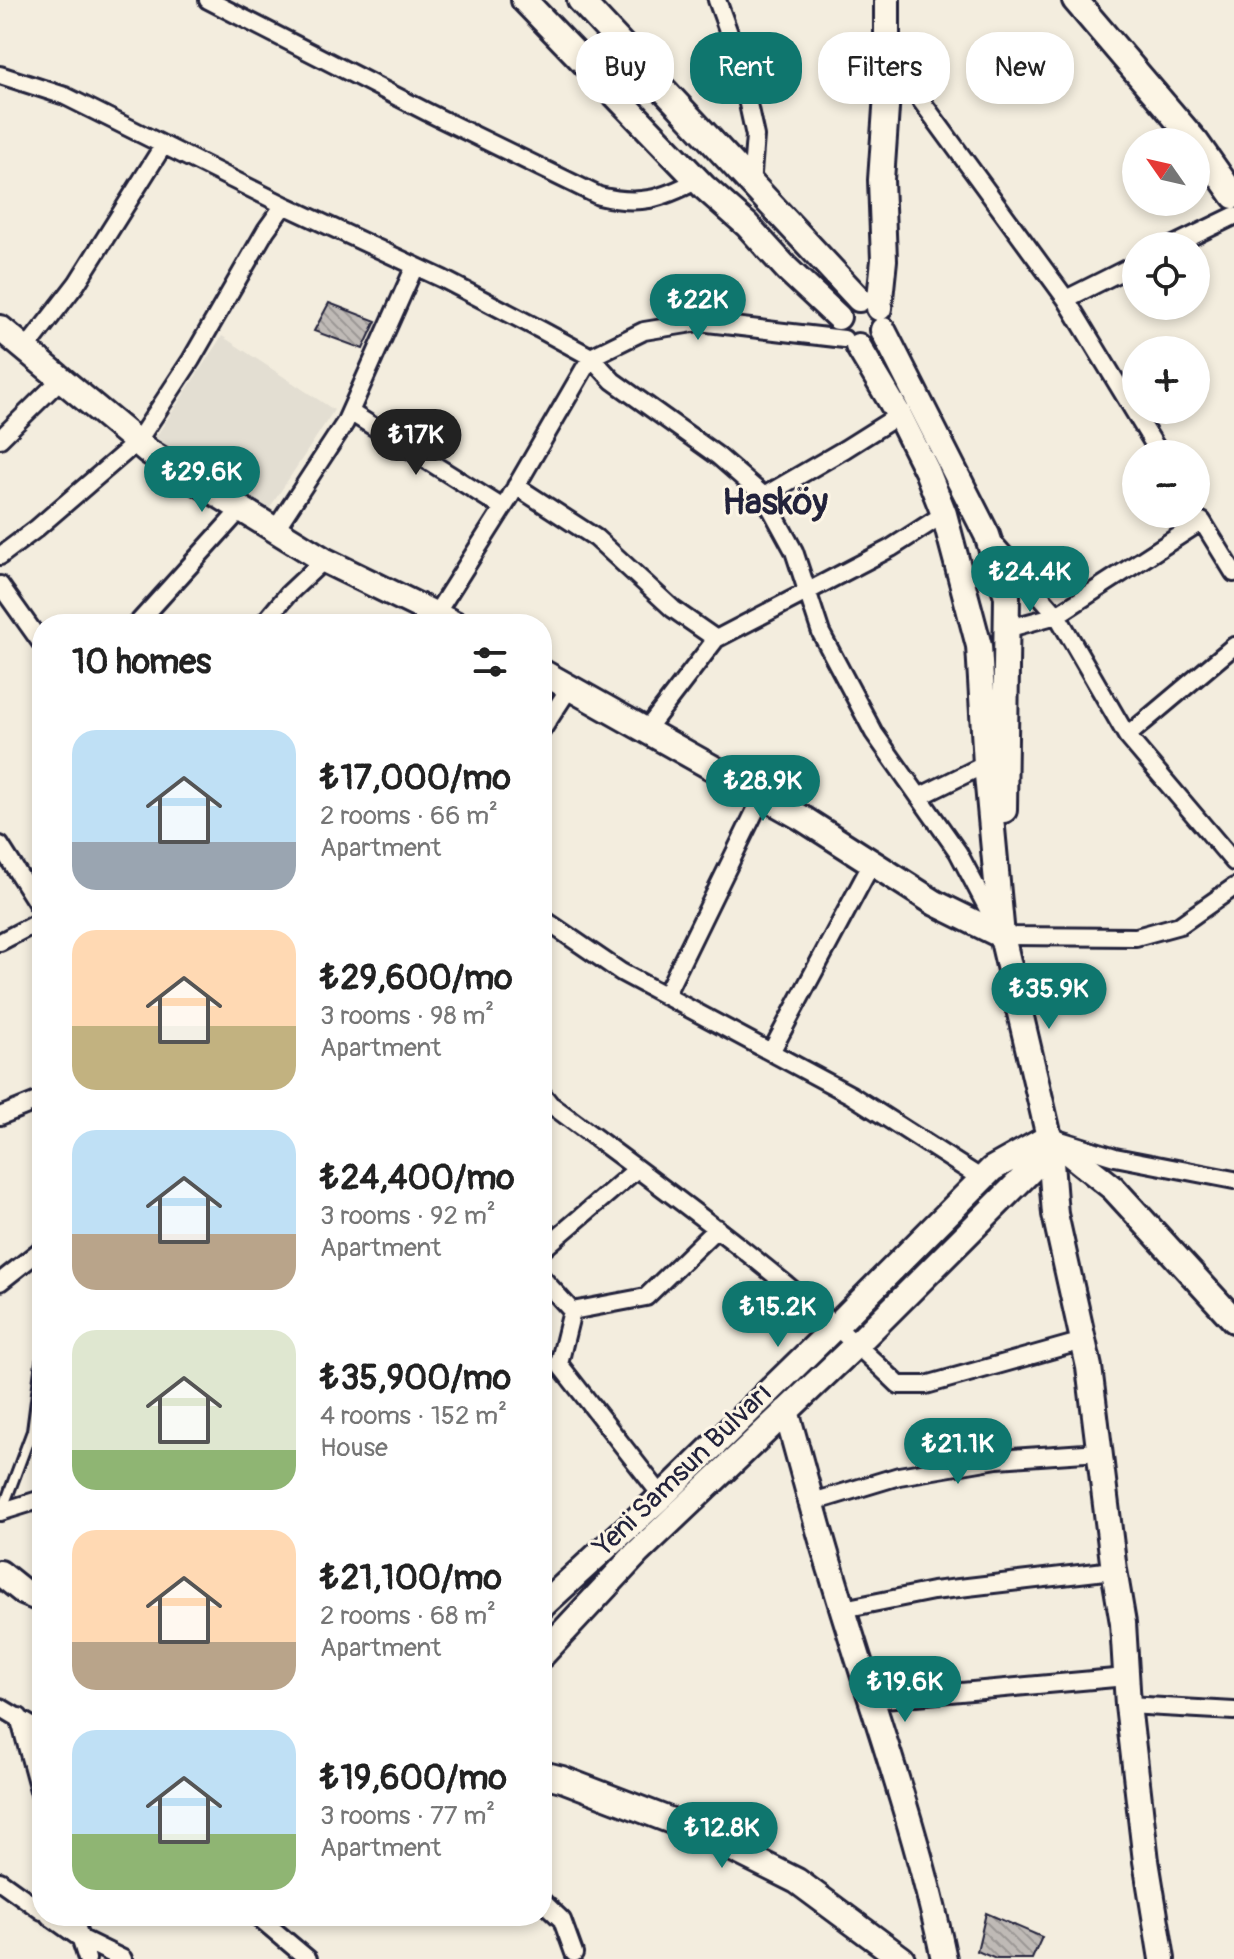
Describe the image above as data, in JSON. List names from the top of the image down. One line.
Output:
{"streets":{"main road":["Yeni Samsun Bulvarı"]},"districts":["Hasköy"],"north":"top left","page":{"chip":["Buy","Rent","Filters","New"],"map_buttons":["+","−"],"price":["₺22K","₺17K","₺29.6K","₺24.4K","₺28.9K","₺35.9K","₺15.2K","₺21.1K","₺19.6K","₺12.8K"],"heading":"10 homes","list":[{"name":"₺17,000/mo","note":"2 rooms · 66 m² · Apartment"},{"name":"₺29,600/mo","note":"3 rooms · 98 m² · Apartment"},{"name":"₺24,400/mo","note":"3 rooms · 92 m² · Apartment"},{"name":"₺35,900/mo","note":"4 rooms · 152 m² · House"},{"name":"₺21,100/mo","note":"2 rooms · 68 m² · Apartment"},{"name":"₺19,600/mo","note":"3 rooms · 77 m² · Apartment"}]}}
